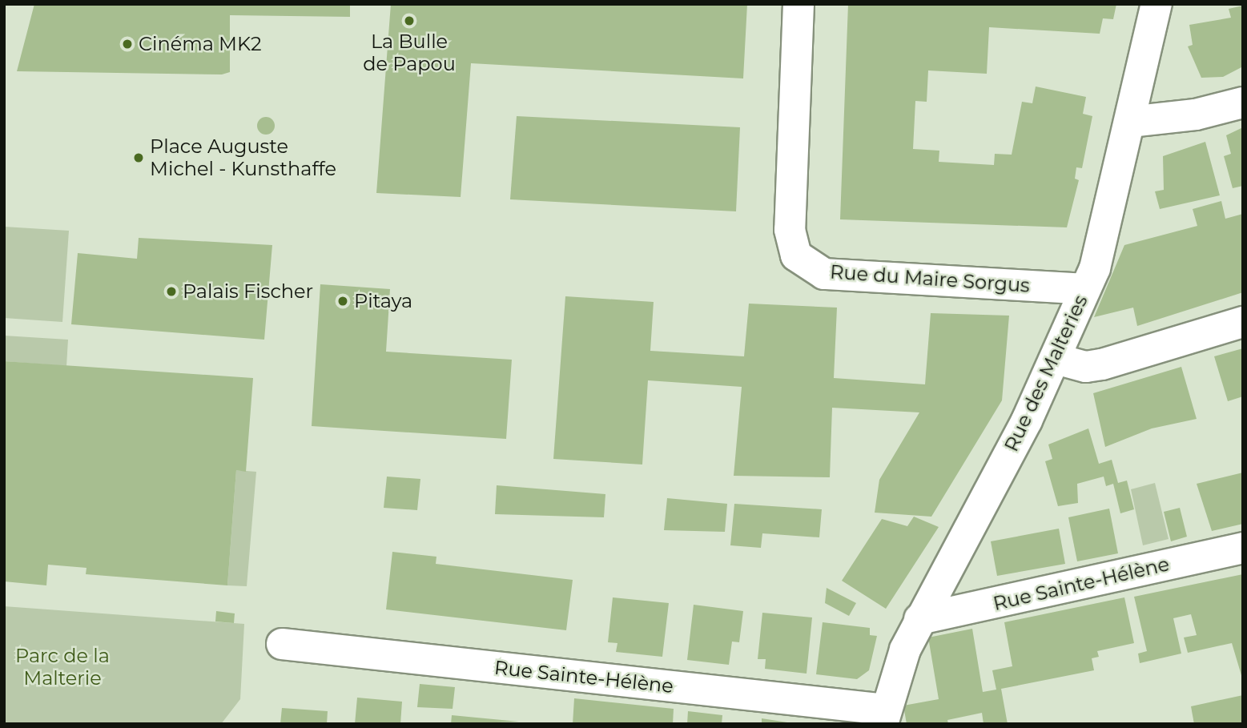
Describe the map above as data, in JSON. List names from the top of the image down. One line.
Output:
{"streets":{"street":["Rue du Maire Sorgus","Rue des Malteries","Rue Sainte-Hélène"]},"crossings":[["Rue du Maire Sorgus","Rue des Malteries"],["Rue des Malteries","Rue Sainte-Hélène"]],"parks":["Parc de la Malterie"],"places":["La Bulle de Papou","Cinéma MK2","Place Auguste Michel - Kunsthaffe","Palais Fischer","Pitaya"]}
